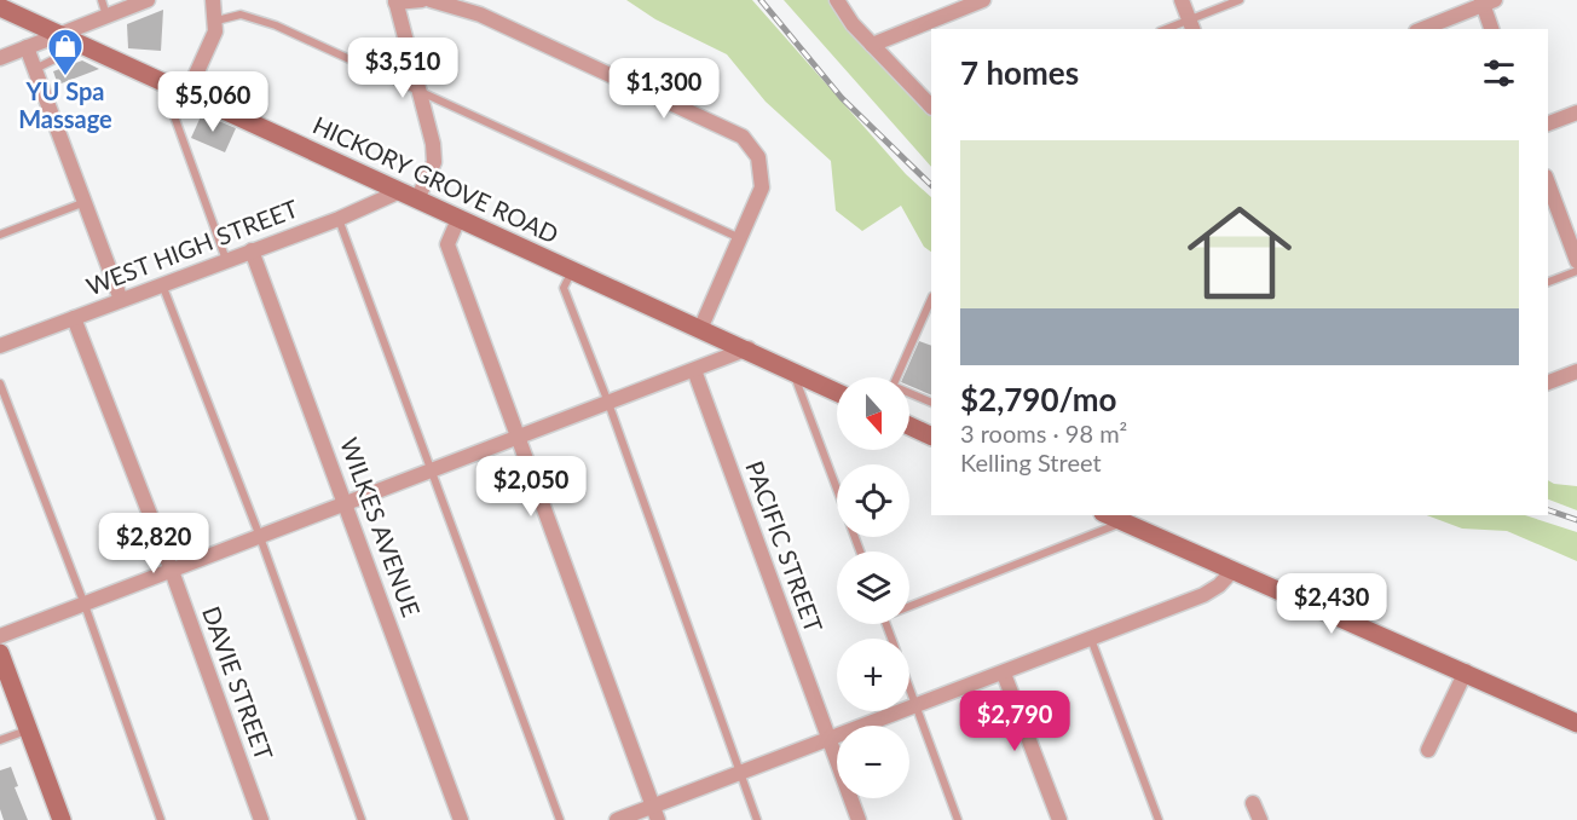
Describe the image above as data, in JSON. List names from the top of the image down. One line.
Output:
{"streets":{"main road":["HICKORY GROVE ROAD"],"street":["WEST HIGH STREET","WILKES AVENUE","PACIFIC STREET","DAVIE STREET"]},"crossings":[["HICKORY GROVE ROAD","WEST HIGH STREET"],["WEST HIGH STREET","WILKES AVENUE"],["WEST HIGH STREET","DAVIE STREET"]],"places":{"shop":["YU Spa Massage"]},"north":"bottom","page":{"heading":"7 homes","price":["$3,510","$1,300","$5,060","$2,050","$2,820","$2,430","$2,790"],"list":[{"name":"$2,790/mo","note":"3 rooms · 98 m² · Kelling Street"}],"map_buttons":["+","−"]}}
